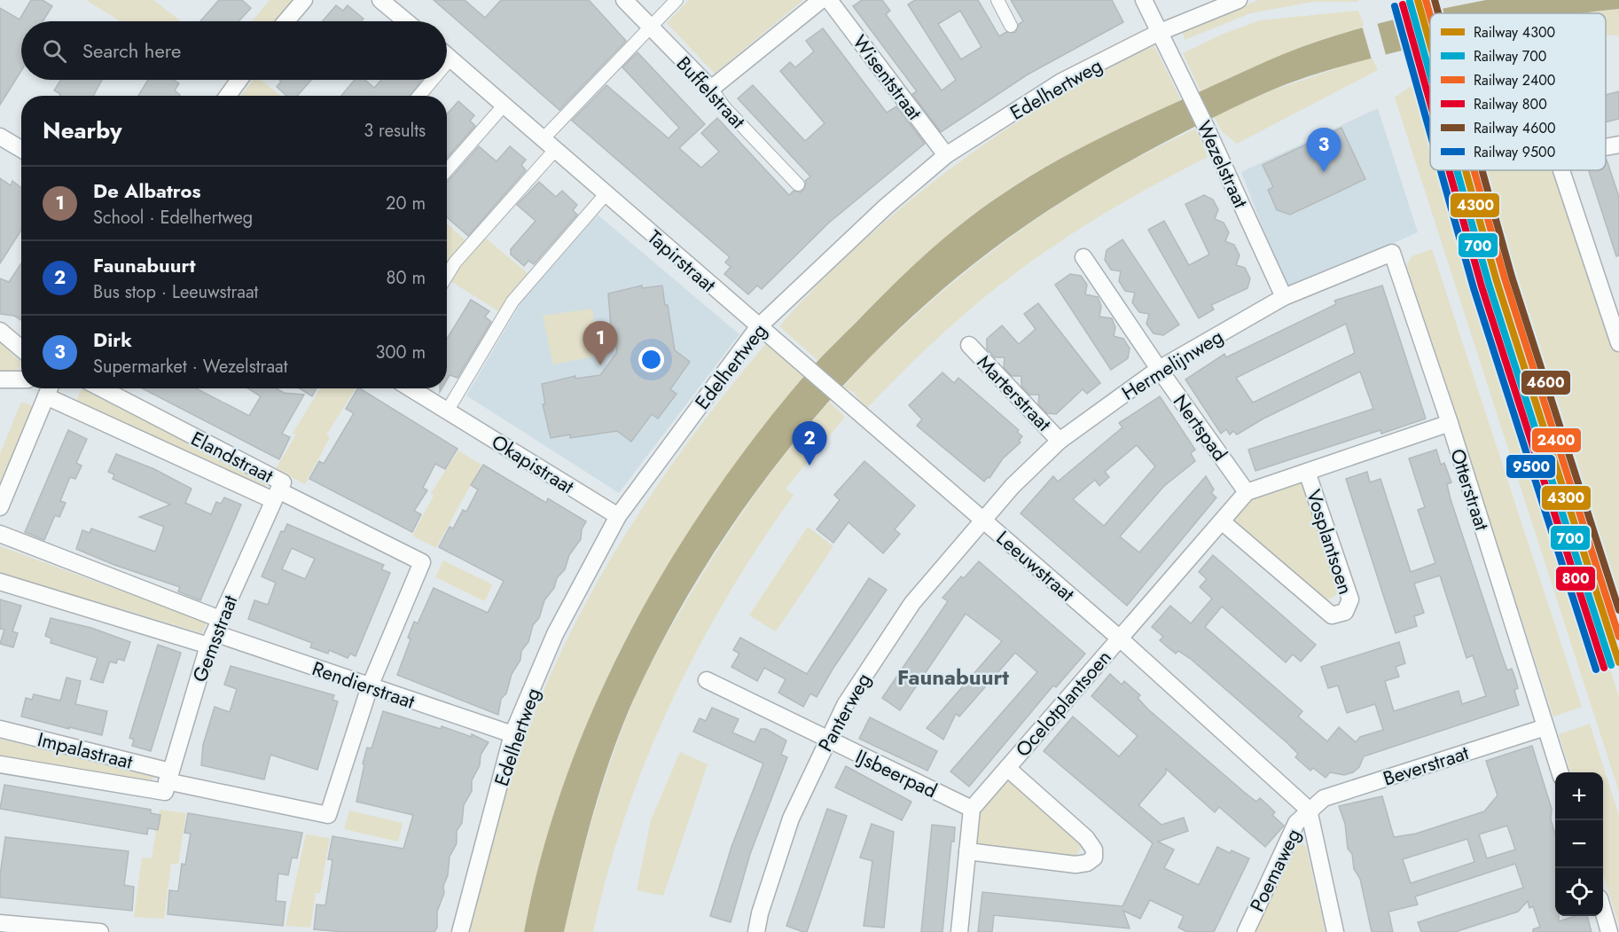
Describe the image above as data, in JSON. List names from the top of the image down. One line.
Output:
{"streets":{"street":["Wisentstraat","Edelhertweg","Buffelstraat","Wezelstraat","Tapirstraat","Hermelijnweg","Marterstraat","Nertspad","Elandstraat","Okapistraat","Otterstraat","Vosplantsoen","Leeuwstraat","Gemsstraat","Rendierstraat","Ocelotplantsoen","Panterweg","Impalastraat","Beverstraat","IJsbeerpad","Poemaweg"]},"crossings":[["Wisentstraat","Edelhertweg"],["Edelhertweg","Wezelstraat"],["Edelhertweg","Tapirstraat"],["Edelhertweg","Okapistraat"],["Edelhertweg","Leeuwstraat"],["Edelhertweg","Rendierstraat"],["Wezelstraat","Hermelijnweg"],["Tapirstraat","Leeuwstraat"],["Hermelijnweg","Marterstraat"],["Hermelijnweg","Nertspad"],["Hermelijnweg","Otterstraat"],["Hermelijnweg","Leeuwstraat"],["Hermelijnweg","Panterweg"],["Nertspad","Vosplantsoen"],["Elandstraat","Gemsstraat"],["Elandstraat","Rendierstraat"],["Elandstraat","Impalastraat"],["Otterstraat","Vosplantsoen"],["Otterstraat","Beverstraat"],["Leeuwstraat","Ocelotplantsoen"],["Leeuwstraat","Panterweg"],["Leeuwstraat","Beverstraat"],["Leeuwstraat","Poemaweg"],["Gemsstraat","Rendierstraat"],["Gemsstraat","Impalastraat"],["Rendierstraat","Impalastraat"],["Ocelotplantsoen","IJsbeerpad"],["Panterweg","IJsbeerpad"],["Beverstraat","Poemaweg"]],"districts":["Faunabuurt"],"lines":["rail line 4300","rail line 2400","rail line 4600","rail line 700","rail line 800","rail line 9500"],"legend":["Railway 4300","Railway 700","Railway 2400","Railway 800","Railway 4600","Railway 9500"],"page":{"search":"Search here","heading":["Nearby","3 results"],"pins":["3","1","2"],"list":[{"mark":"1","name":"De Albatros","note":"School · Edelhertweg","value":"20 m"},{"mark":"2","name":"Faunabuurt","note":"Bus stop · Leeuwstraat","value":"80 m"},{"mark":"3","name":"Dirk","note":"Supermarket · Wezelstraat","value":"300 m"}],"map_buttons":["+","−"]}}
